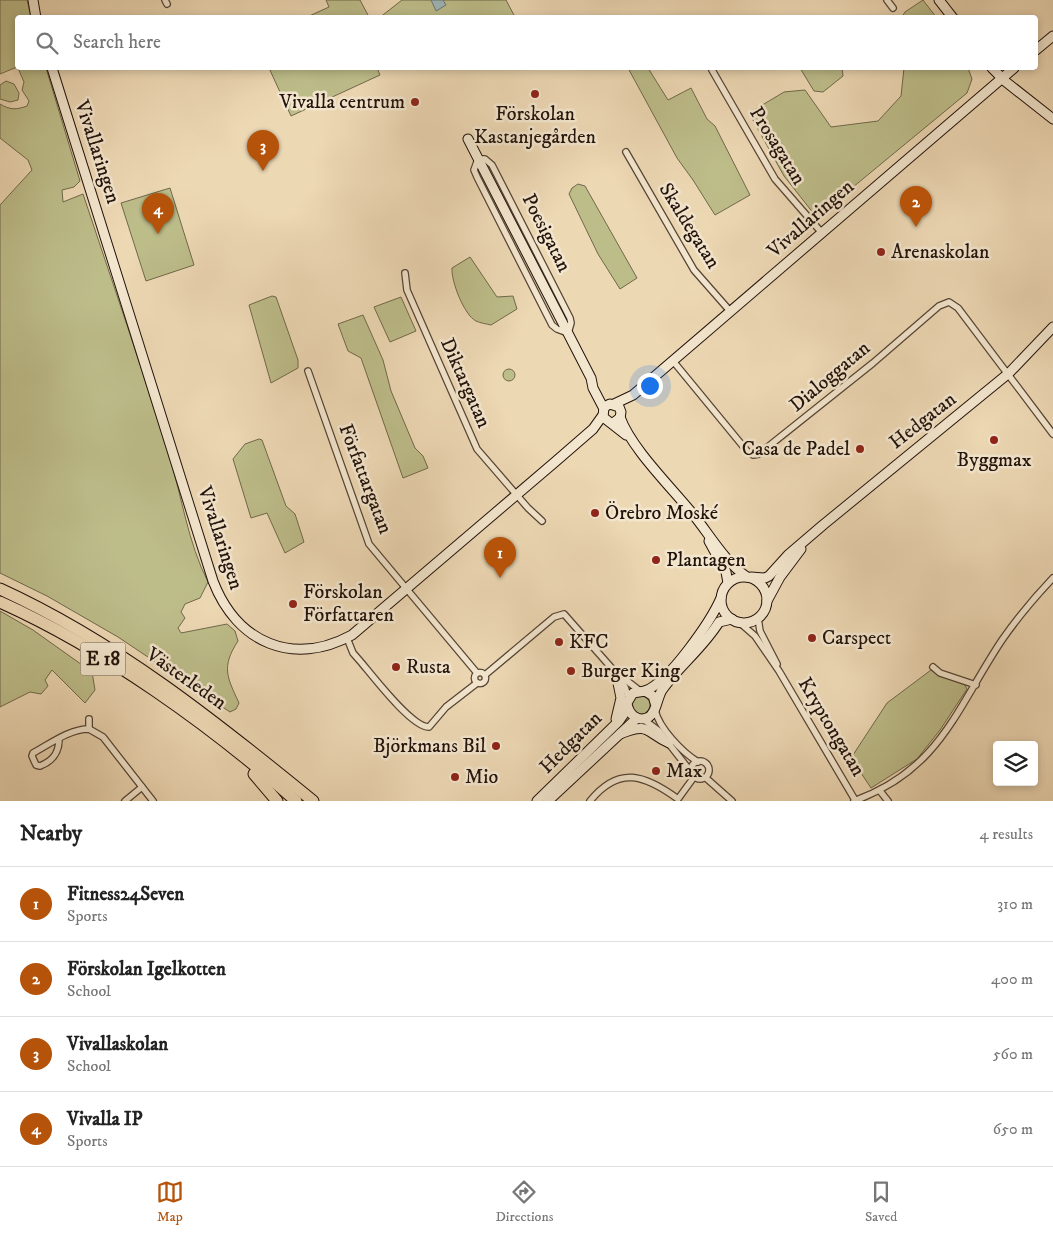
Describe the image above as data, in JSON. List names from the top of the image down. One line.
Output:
{"streets":{"highway":["E 18","Västerleden"],"street":["Prosagatan","Vivallaringen","Skaldegatan","Poesigatan","Dialoggatan","Diktargatan","Hedgatan","Författargatan","Kryptongatan"]},"crossings":[["Prosagatan","Vivallaringen"],["Vivallaringen","Skaldegatan"],["Vivallaringen","Poesigatan"],["Vivallaringen","Dialoggatan"],["Vivallaringen","Diktargatan"],["Vivallaringen","Författargatan"],["Dialoggatan","Hedgatan"],["Hedgatan","Kryptongatan"],["E 18","Västerleden"]],"places":["Förskolan Kastanjegården","Vivalla centrum","Arenaskolan","Byggmax","Casa de Padel","Örebro Moské","Plantagen","Förskolan Författaren","Carspect","KFC","Rusta","Burger King","Björkmans Bil","Max","Mio"],"page":{"search":"Search here","pins":["3","2","4","1"],"heading":["Nearby","4 results"],"list":[{"mark":"1","name":"Fitness24Seven","note":"Sports","value":"310 m"},{"mark":"2","name":"Förskolan Igelkotten","note":"School","value":"400 m"},{"mark":"3","name":"Vivallaskolan","note":"School","value":"560 m"},{"mark":"4","name":"Vivalla IP","note":"Sports","value":"650 m"}],"nav":["Map","Directions","Saved"]}}
